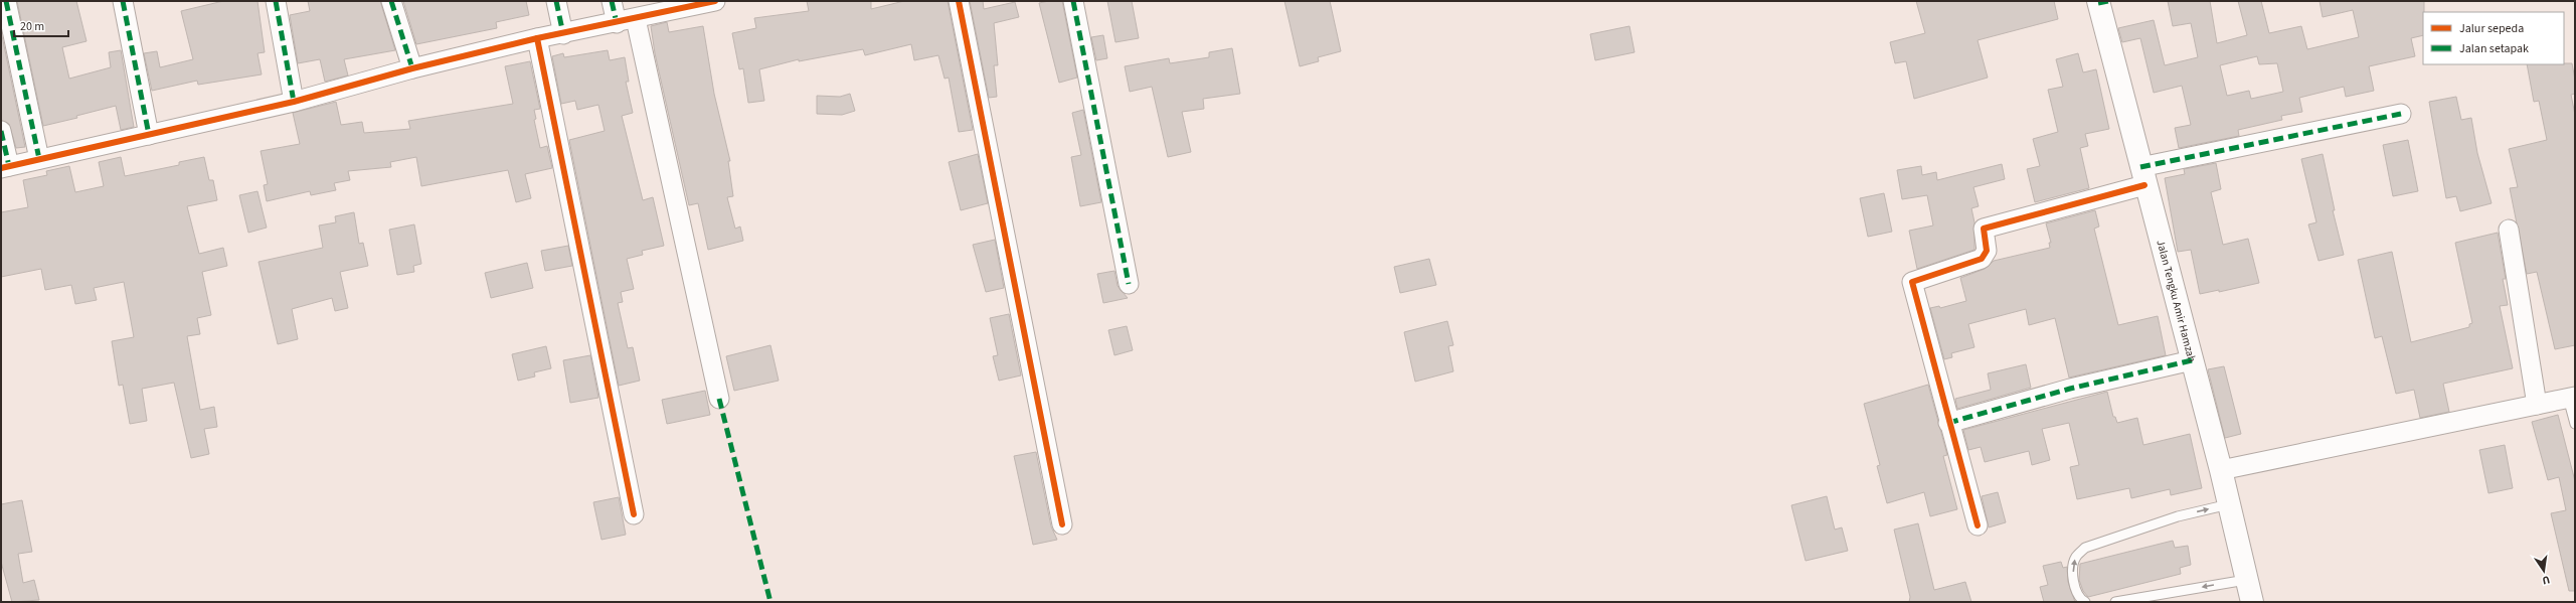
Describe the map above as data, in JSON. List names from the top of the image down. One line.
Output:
{"streets":{"highway":["Jalan Tengku Amir Hamzah"]},"legend":["Jalur sepeda","Jalan setapak"],"scale_bar":"20 m","north":"bottom"}
